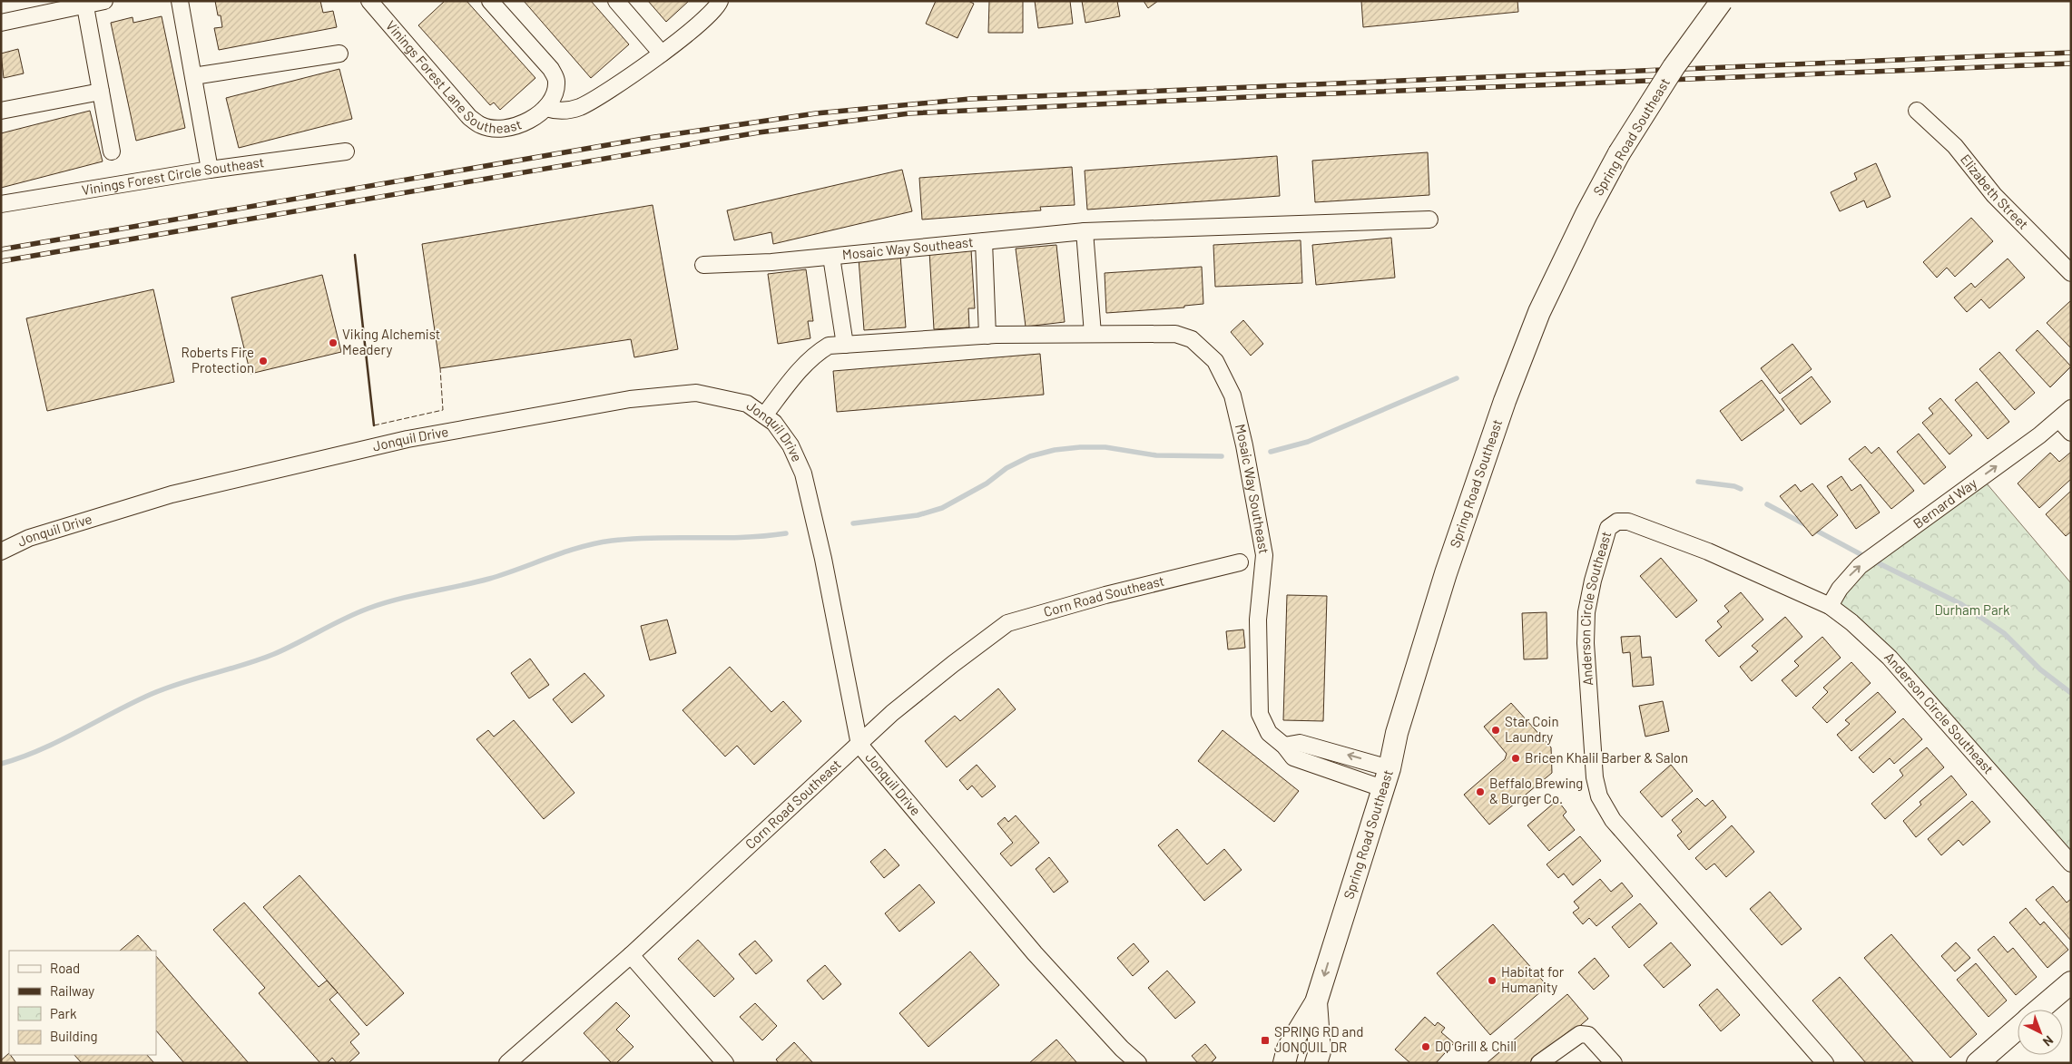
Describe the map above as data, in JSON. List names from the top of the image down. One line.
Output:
{"streets":{"main road":["Spring Road Southeast"],"street":["Vinings Forest Lane Southeast","Vinings Forest Circle Southeast","Elizabeth Street","Mosaic Way Southeast","Jonquil Drive","Bernard Way","Corn Road Southeast","Anderson Circle Southeast"]},"crossings":[["Spring Road Southeast","Mosaic Way Southeast"],["Mosaic Way Southeast","Jonquil Drive"],["Jonquil Drive","Corn Road Southeast"],["Bernard Way","Anderson Circle Southeast"]],"one_way":["Bernard Way"],"parks":["Durham Park"],"places":{"other":["Viking Alchemist Meadery","Roberts Fire Protection","Star Coin Laundry","Bricen Khalil Barber & Salon","Beffalo Brewing & Burger Co.","Habitat for Humanity","DQ Grill & Chill"],"transit":["SPRING RD and JONQUIL DR"]},"legend":["Road","Railway","Park","Building"],"north":"bottom right"}
